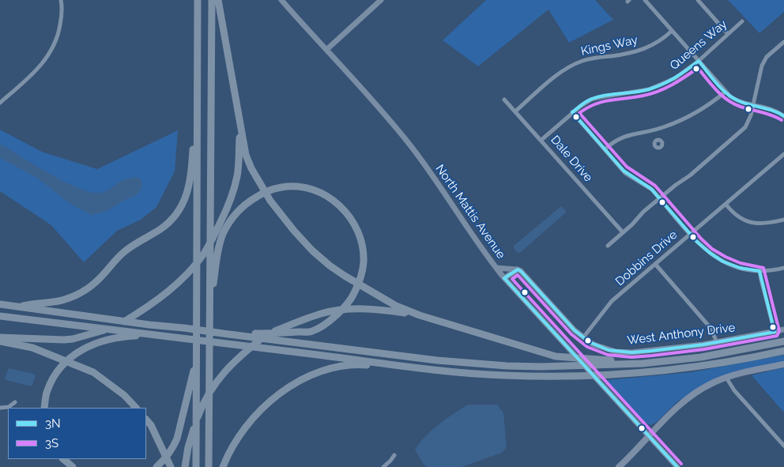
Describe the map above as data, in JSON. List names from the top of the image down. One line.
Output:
{"streets":{"street":["Queens Way","Kings Way","Dale Drive","North Mattis Avenue","Dobbins Drive","West Anthony Drive"]},"crossings":[["Queens Way","Dale Drive"],["Kings Way","Dale Drive"],["Dobbins Drive","West Anthony Drive"]],"lines":["transit line 3N","transit line 3S"],"legend":["3N","3S"]}
